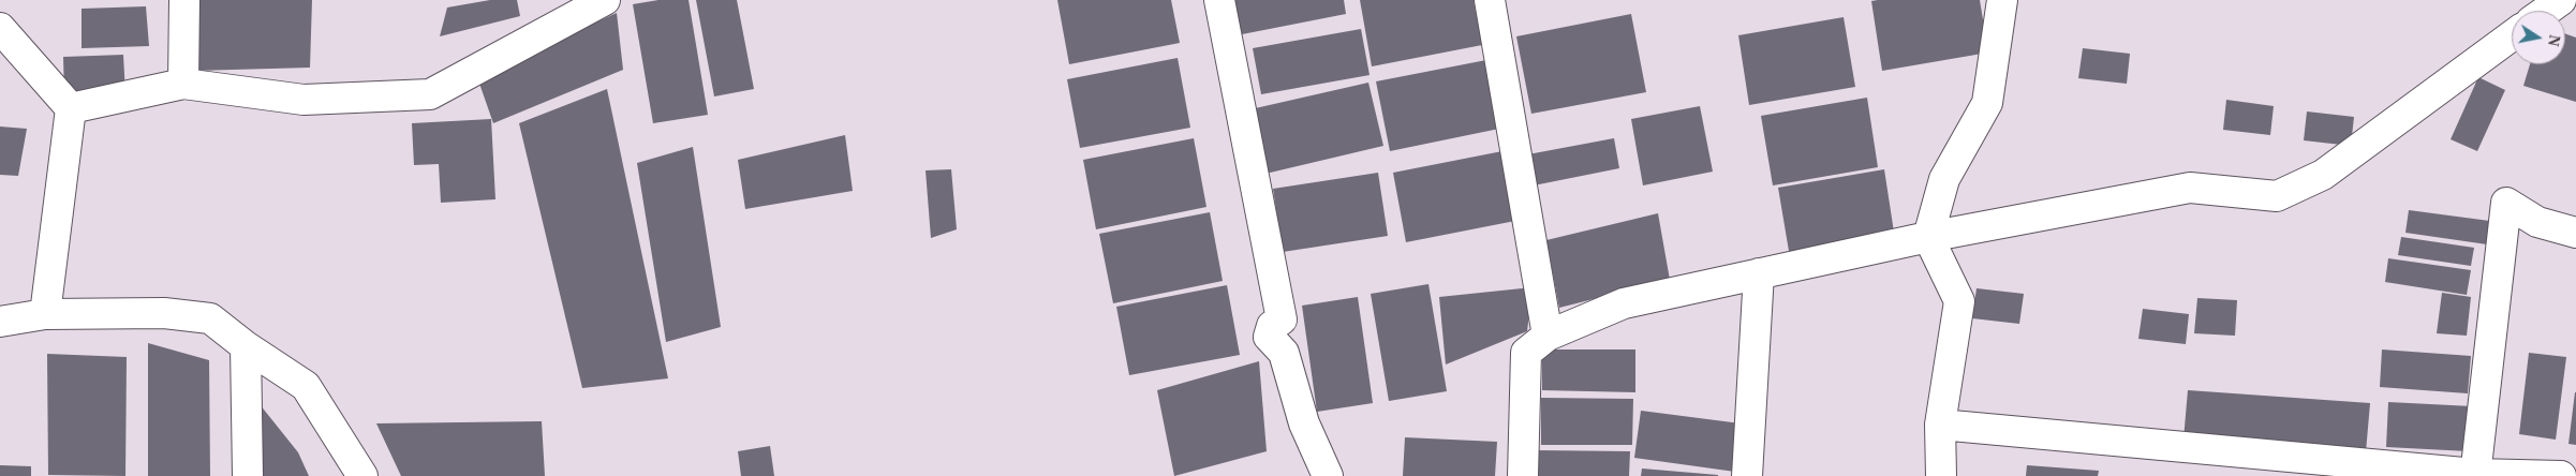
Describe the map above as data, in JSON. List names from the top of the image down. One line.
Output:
{"north":"right"}
